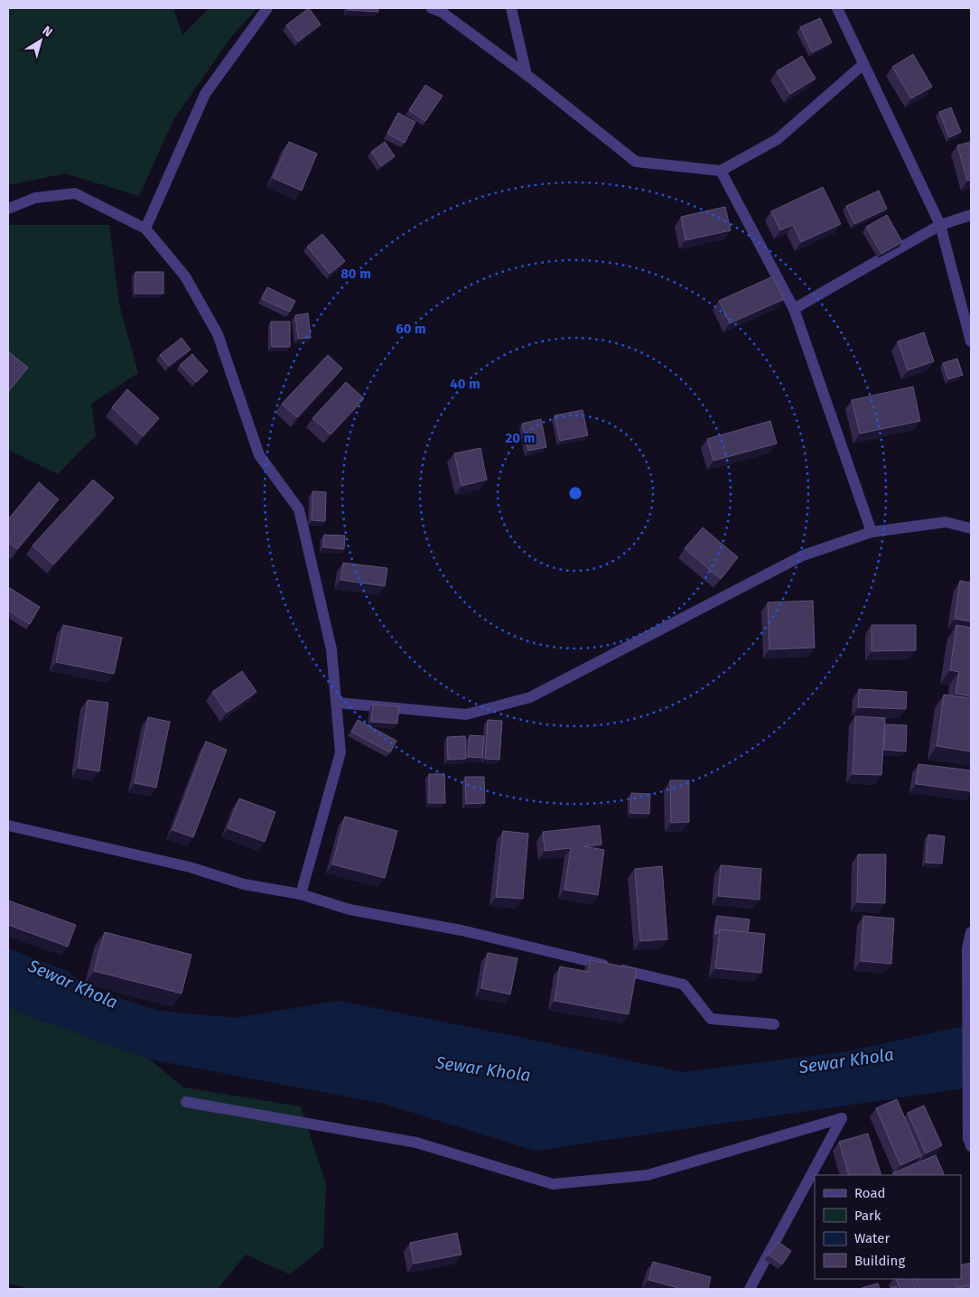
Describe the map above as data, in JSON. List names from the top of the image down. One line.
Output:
{"water":["Sewar Khola"],"legend":["Road","Park","Water","Building"],"north":"top right","rings":["80 m","60 m","40 m","20 m"]}
